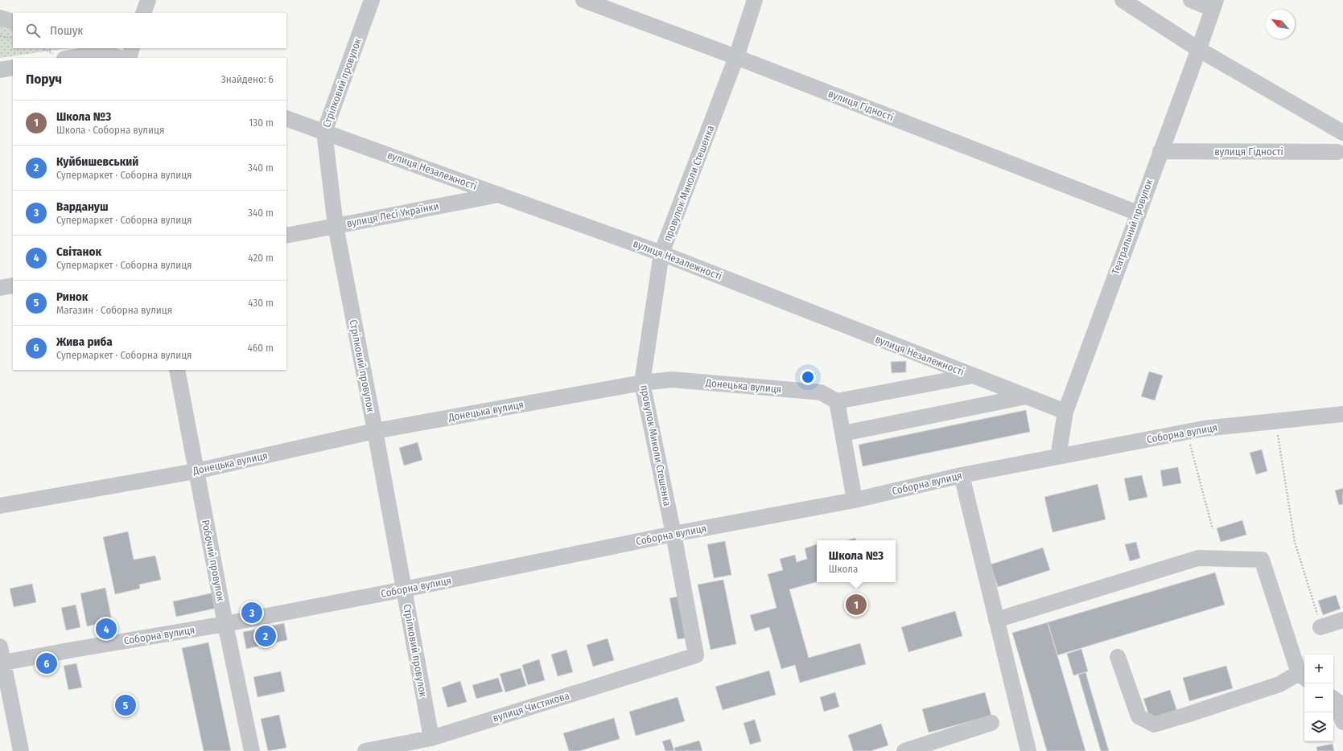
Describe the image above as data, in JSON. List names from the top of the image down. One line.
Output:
{"streets":{"street":["Стрілковий провулок","вулиця Гідності","вулиця Незалежності","провулок Миколи Стешенка","вулиця Лесі Українки","Театральний провулок","Донецька вулиця","Соборна вулиця","Робочий провулок","вулиця Чистякова"]},"crossings":[["Стрілковий провулок","вулиця Незалежності"],["Стрілковий провулок","вулиця Лесі Українки"],["Стрілковий провулок","Донецька вулиця"],["Стрілковий провулок","Соборна вулиця"],["Стрілковий провулок","вулиця Чистякова"],["вулиця Гідності","провулок Миколи Стешенка"],["вулиця Гідності","Театральний провулок"],["вулиця Незалежності","провулок Миколи Стешенка"],["вулиця Незалежності","вулиця Лесі Українки"],["вулиця Незалежності","Театральний провулок"],["провулок Миколи Стешенка","Донецька вулиця"],["провулок Миколи Стешенка","Соборна вулиця"],["провулок Миколи Стешенка","вулиця Чистякова"],["Театральний провулок","Соборна вулиця"],["Донецька вулиця","Робочий провулок"],["Соборна вулиця","Робочий провулок"]],"north":"top left","page":{"search":"Пошук","heading":["Поруч","Знайдено: 6"],"list":[{"mark":"1","name":"Школа №3","note":"Школа · Соборна вулиця","value":"130 m"},{"mark":"2","name":"Куйбишевський","note":"Супермаркет · Соборна вулиця","value":"340 m"},{"mark":"3","name":"Вардануш","note":"Супермаркет · Соборна вулиця","value":"340 m"},{"mark":"4","name":"Світанок","note":"Супермаркет · Соборна вулиця","value":"420 m"},{"mark":"5","name":"Ринок","note":"Магазин · Соборна вулиця","value":"430 m"},{"mark":"6","name":"Жива риба","note":"Супермаркет · Соборна вулиця","value":"460 m"}],"popup":["Школа №3","Школа"],"pins":["1","3","4","2","6","5"],"map_buttons":["+","−"]}}
